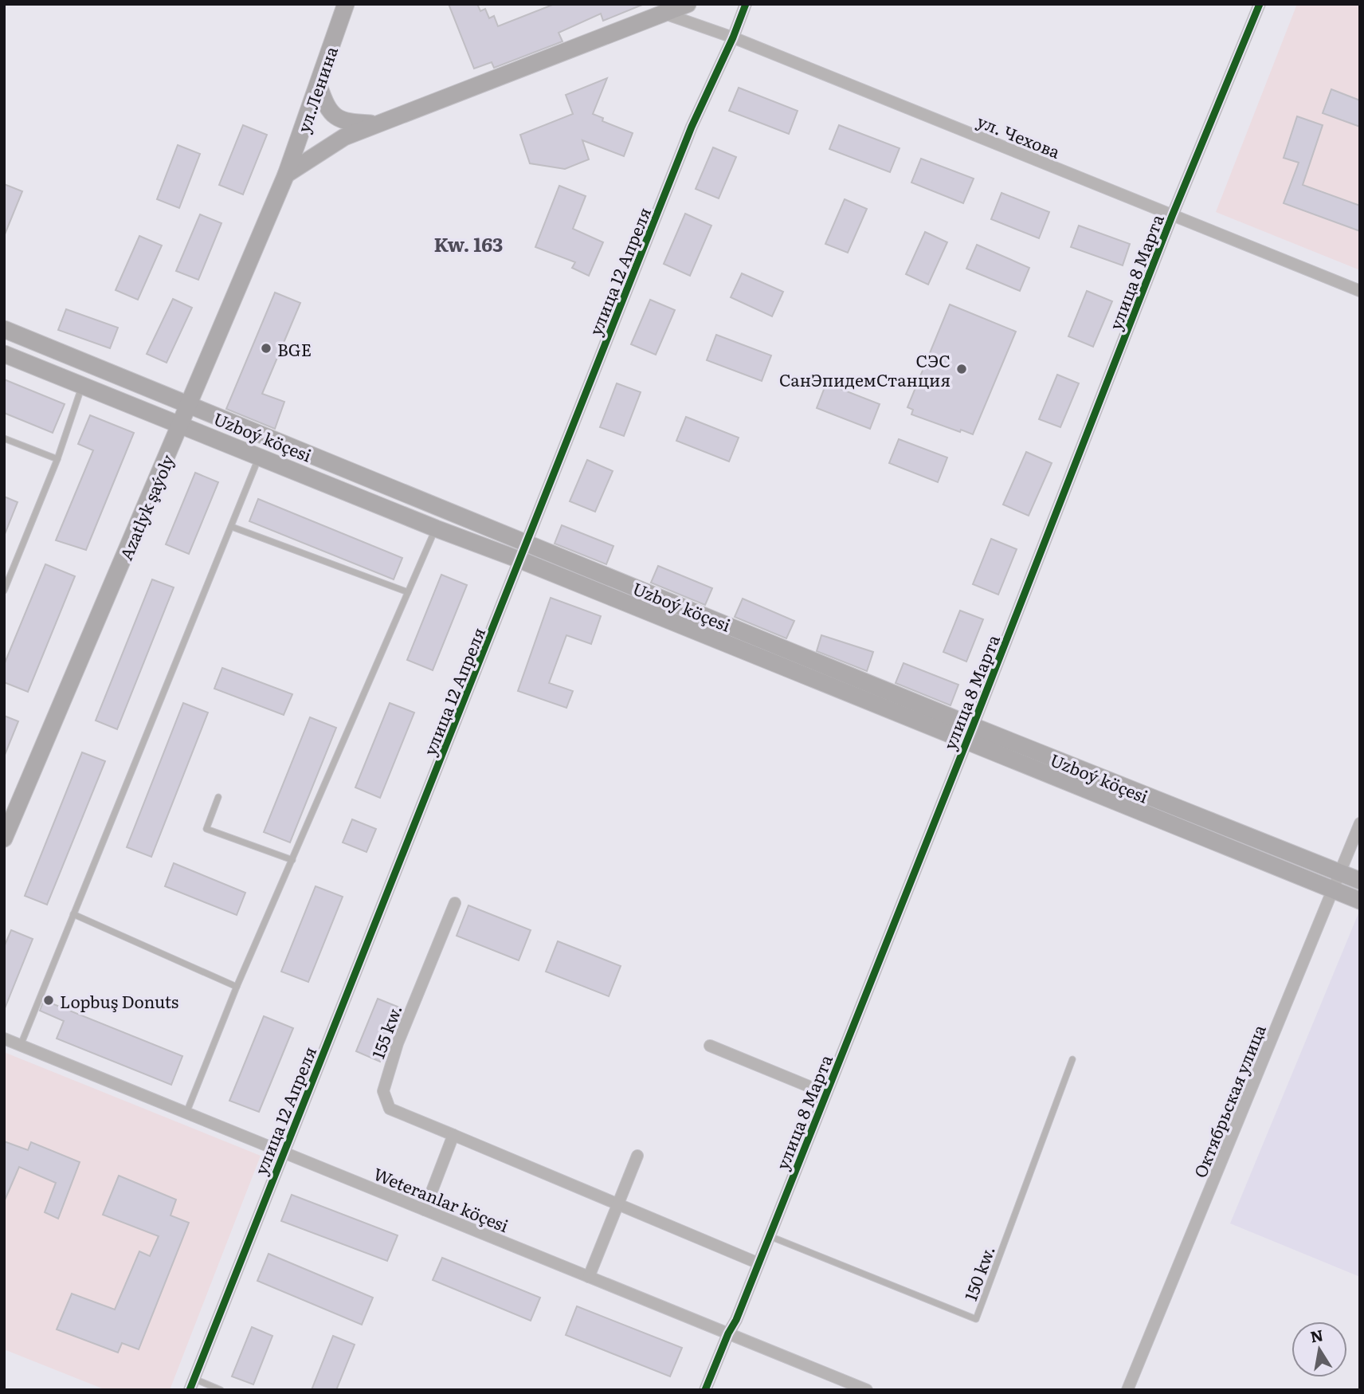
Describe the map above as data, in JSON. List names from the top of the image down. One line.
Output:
{"streets":{"street":["ул.Ленина","ул. Чехова","улица 12 Апреля","улица 8 Марта","Uzboý köçesi","Azatlyk şaýoly","155 kw.","Октябрьская улица","Weteranlar köçesi"],"lane":["150 kw."]},"crossings":[["ул.Ленина","Azatlyk şaýoly"],["ул. Чехова","улица 12 Апреля"],["ул. Чехова","улица 8 Марта"],["улица 12 Апреля","Uzboý köçesi"],["улица 12 Апреля","Weteranlar köçesi"],["улица 8 Марта","Uzboý köçesi"],["улица 8 Марта","155 kw."],["улица 8 Марта","Weteranlar köçesi"],["улица 8 Марта","150 kw."],["Uzboý köçesi","Azatlyk şaýoly"],["Uzboý köçesi","Октябрьская улица"]],"districts":["Kw. 163"],"places":["BGE","СЭС СанЭпидемСтанция","Lopbuş Donuts"],"north":"top"}
